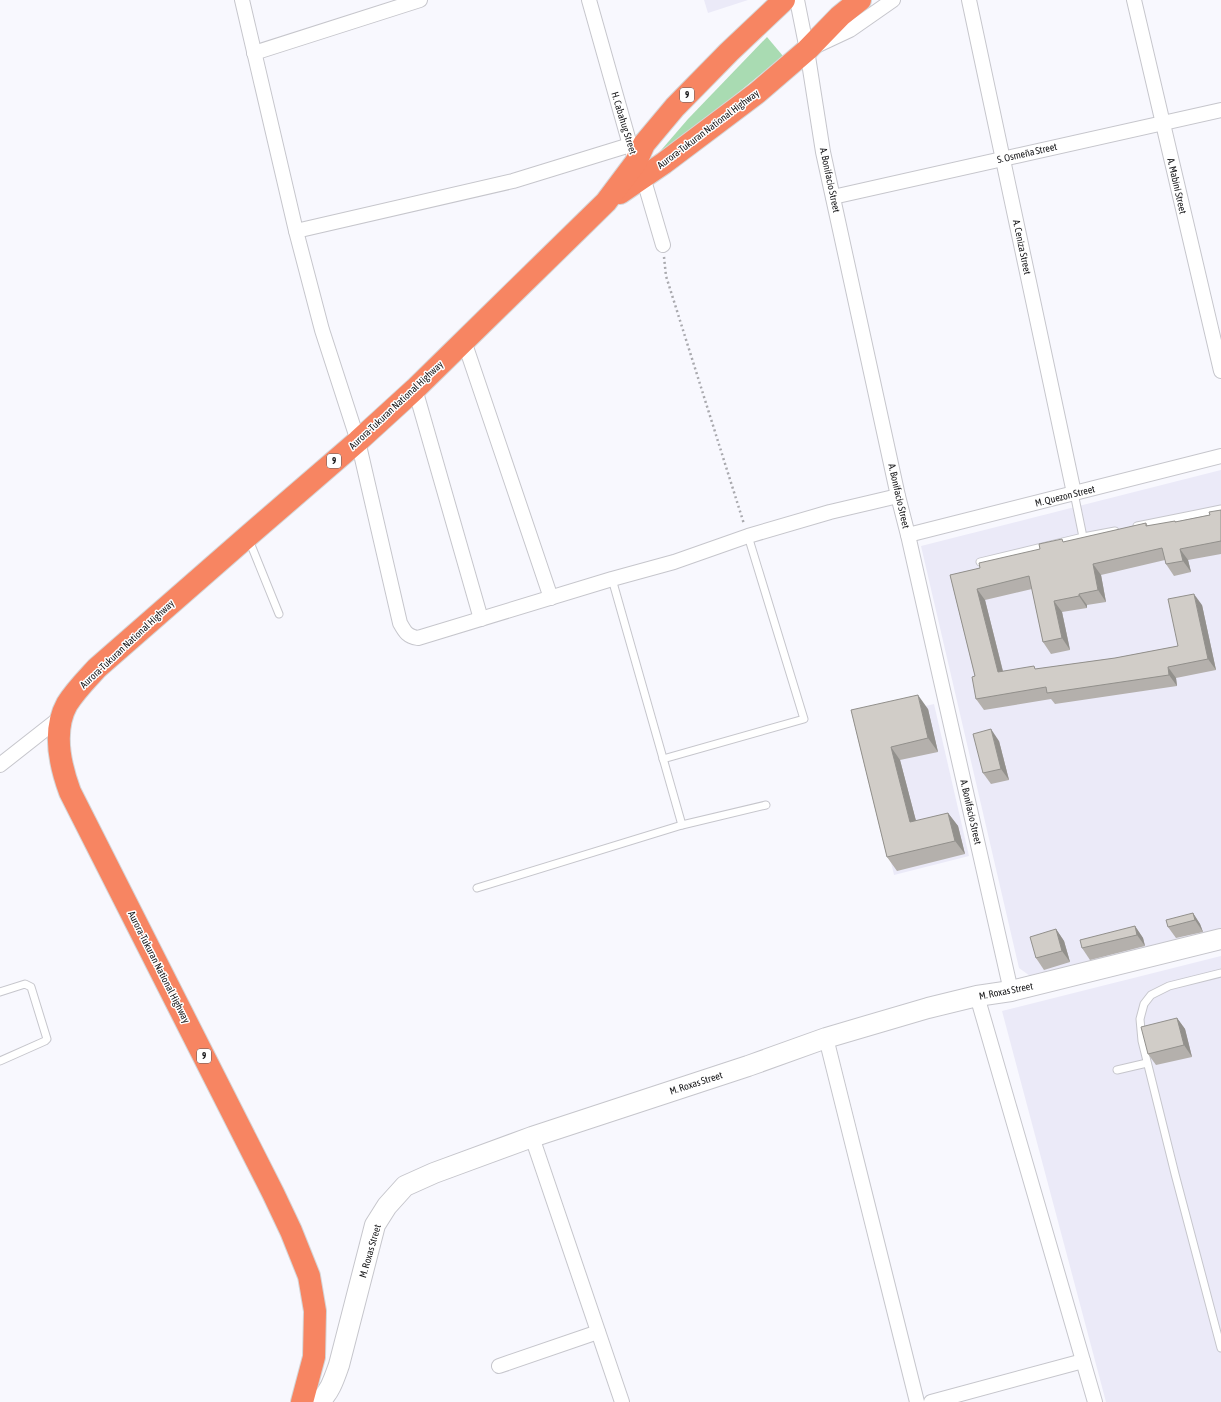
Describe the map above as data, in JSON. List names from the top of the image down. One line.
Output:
{"streets":{"highway":["9","Aurora-Tukuran National Highway"],"street":["H. Cabahug Street","S. Osmeña Street","A. Bonifacio Street","A. Mabini Street","A. Ceniza Street","M. Quezon Street","M. Roxas Street"]},"crossings":[["H. Cabahug Street","Aurora-Tukuran National Highway"],["Aurora-Tukuran National Highway","A. Bonifacio Street"],["S. Osmeña Street","A. Bonifacio Street"],["S. Osmeña Street","A. Mabini Street"],["S. Osmeña Street","A. Ceniza Street"],["A. Bonifacio Street","M. Quezon Street"],["A. Bonifacio Street","M. Roxas Street"],["A. Ceniza Street","M. Quezon Street"]]}
